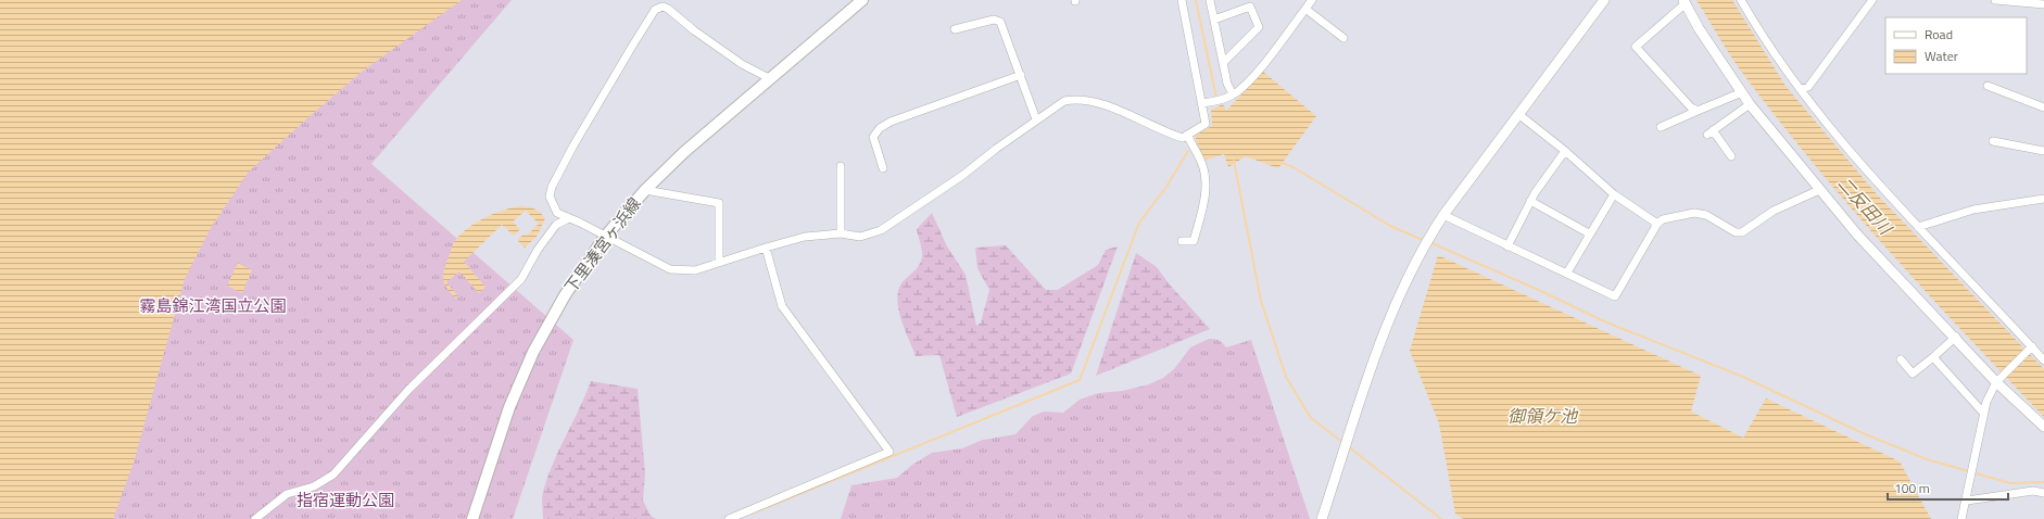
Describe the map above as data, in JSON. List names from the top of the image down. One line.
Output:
{"streets":{"main road":["下里湊宮ヶ浜線"]},"water":["二反田川","御領ケ池"],"parks":["霧島錦江湾国立公園","指宿運動公園"],"legend":["Road","Water"],"scale_bar":"100 m"}
